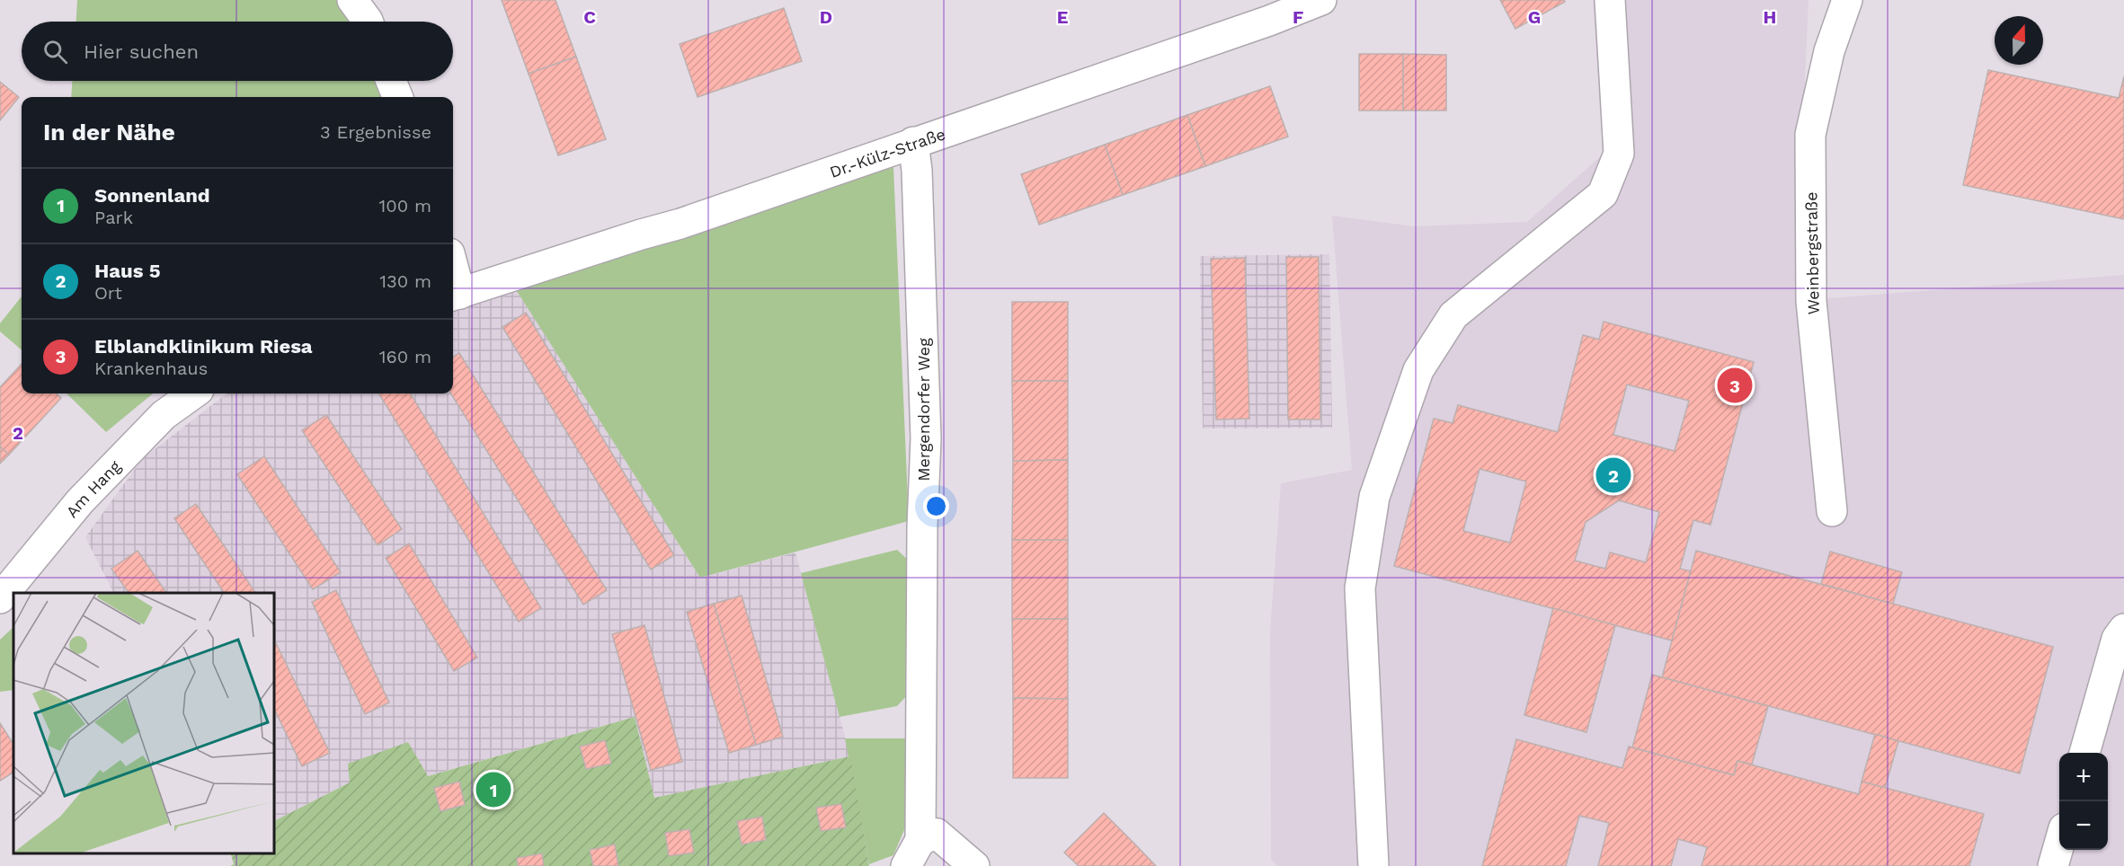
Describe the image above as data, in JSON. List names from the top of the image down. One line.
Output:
{"streets":{"street":["Dr.-Külz-Straße","Weinbergstraße","Mergendorfer Weg","Am Hang"]},"crossings":[["Dr.-Külz-Straße","Mergendorfer Weg"]],"north":"top","page":{"search":"Hier suchen","heading":["In der Nähe","3 Ergebnisse"],"list":[{"mark":"1","name":"Sonnenland","note":"Park","value":"100 m"},{"mark":"2","name":"Haus 5","note":"Ort","value":"130 m"},{"mark":"3","name":"Elblandklinikum Riesa","note":"Krankenhaus","value":"160 m"}],"pins":["3","2","1"],"map_buttons":["+","−"]},"grid":{"columns":["C","D","E","F","G","H"],"rows":["2"]}}
